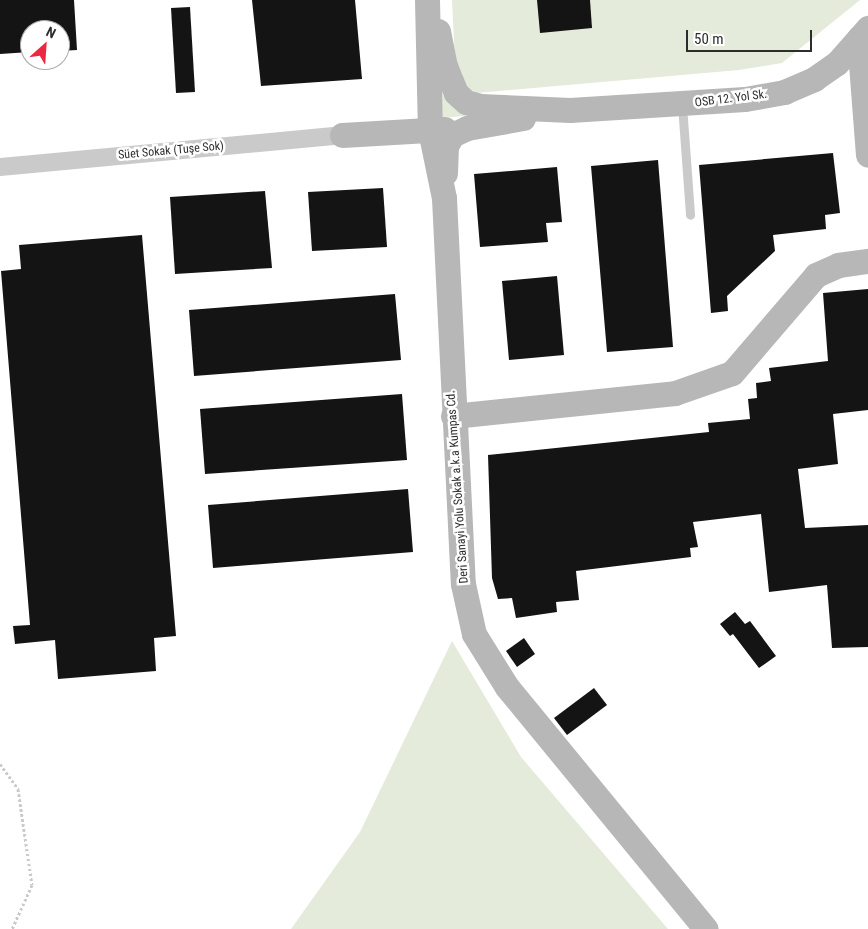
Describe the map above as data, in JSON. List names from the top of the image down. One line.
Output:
{"streets":{"main road":["OSB 12. Yol Sk.","Deri Sanayi Yolu Sokak a.k.a Kumpas Cd."],"street":["Süet Sokak (Tuşe Sok)"]},"scale_bar":"50 m","north":"top right"}
